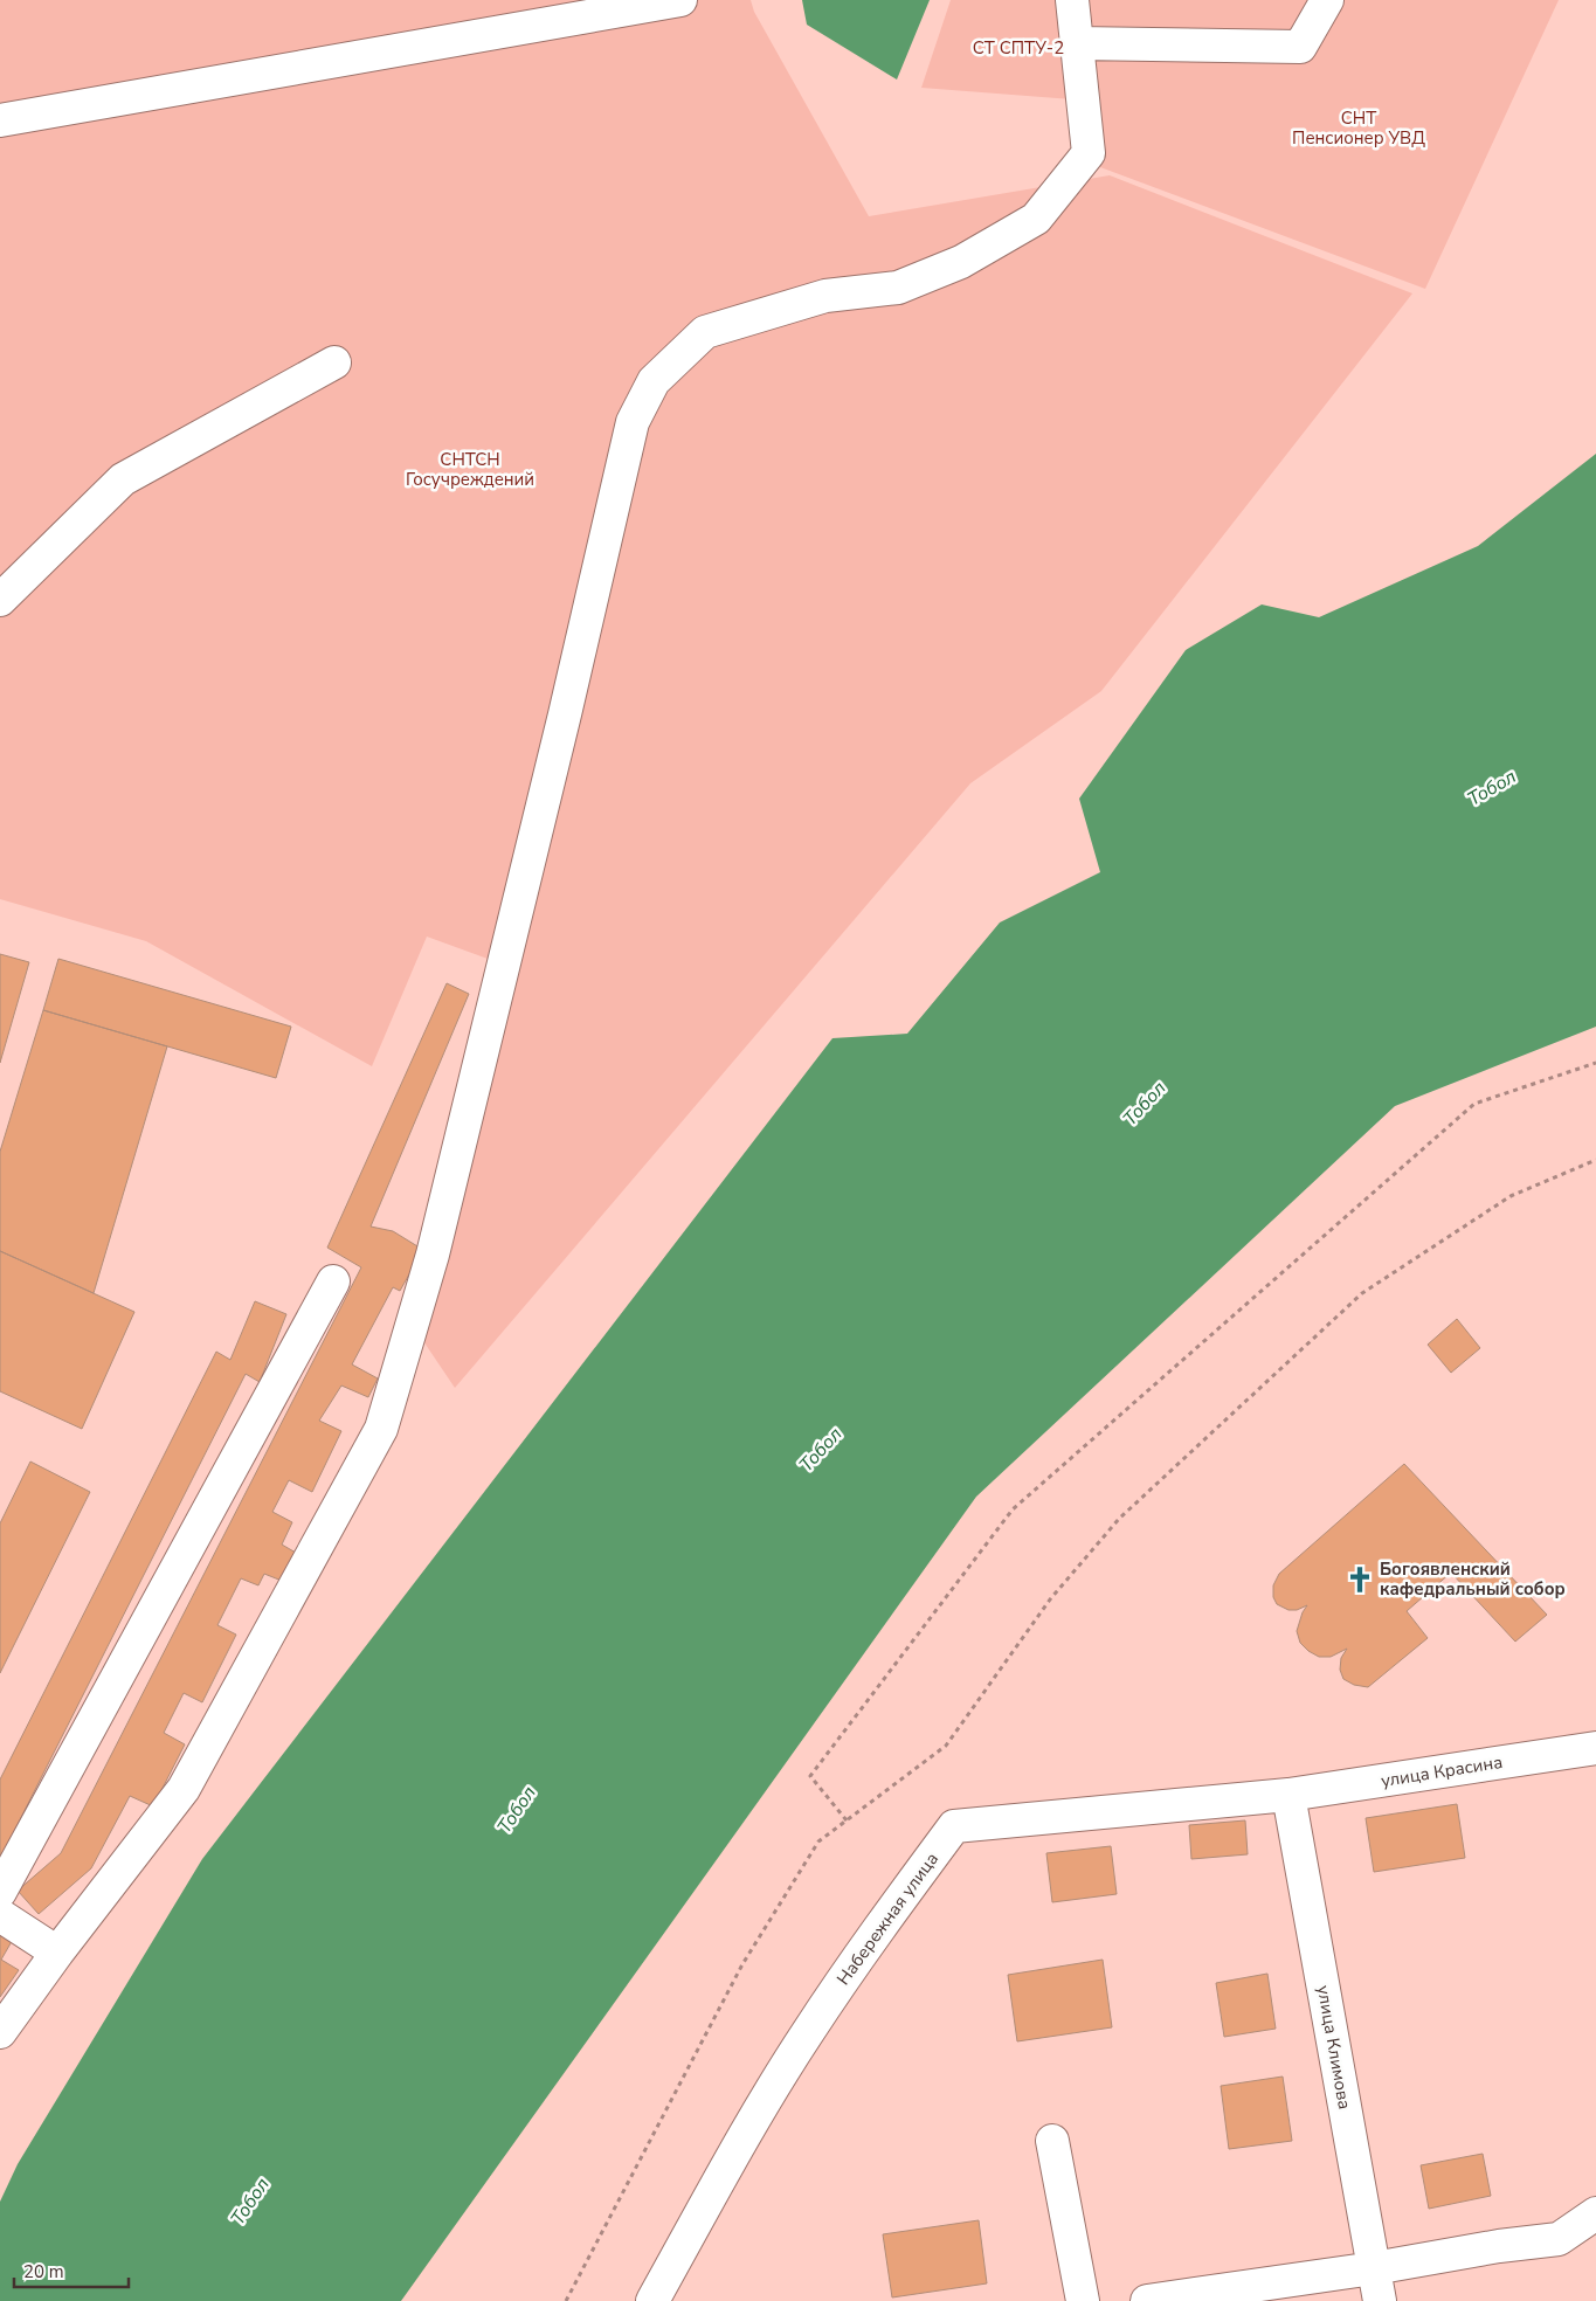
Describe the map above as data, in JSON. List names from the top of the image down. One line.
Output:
{"streets":{"street":["улица Красина","Набережная улица","улица Климова"]},"crossings":[["улица Красина","Набережная улица"],["улица Красина","улица Климова"],["Набережная улица","улица Климова"]],"water":["Тобол"],"parks":["СТ СПТУ-2","СНТ Пенсионер УВД","СНТСН Госучреждений"],"places":{"church":["Богоявленский кафедральный собор"]},"scale_bar":"20 m"}
